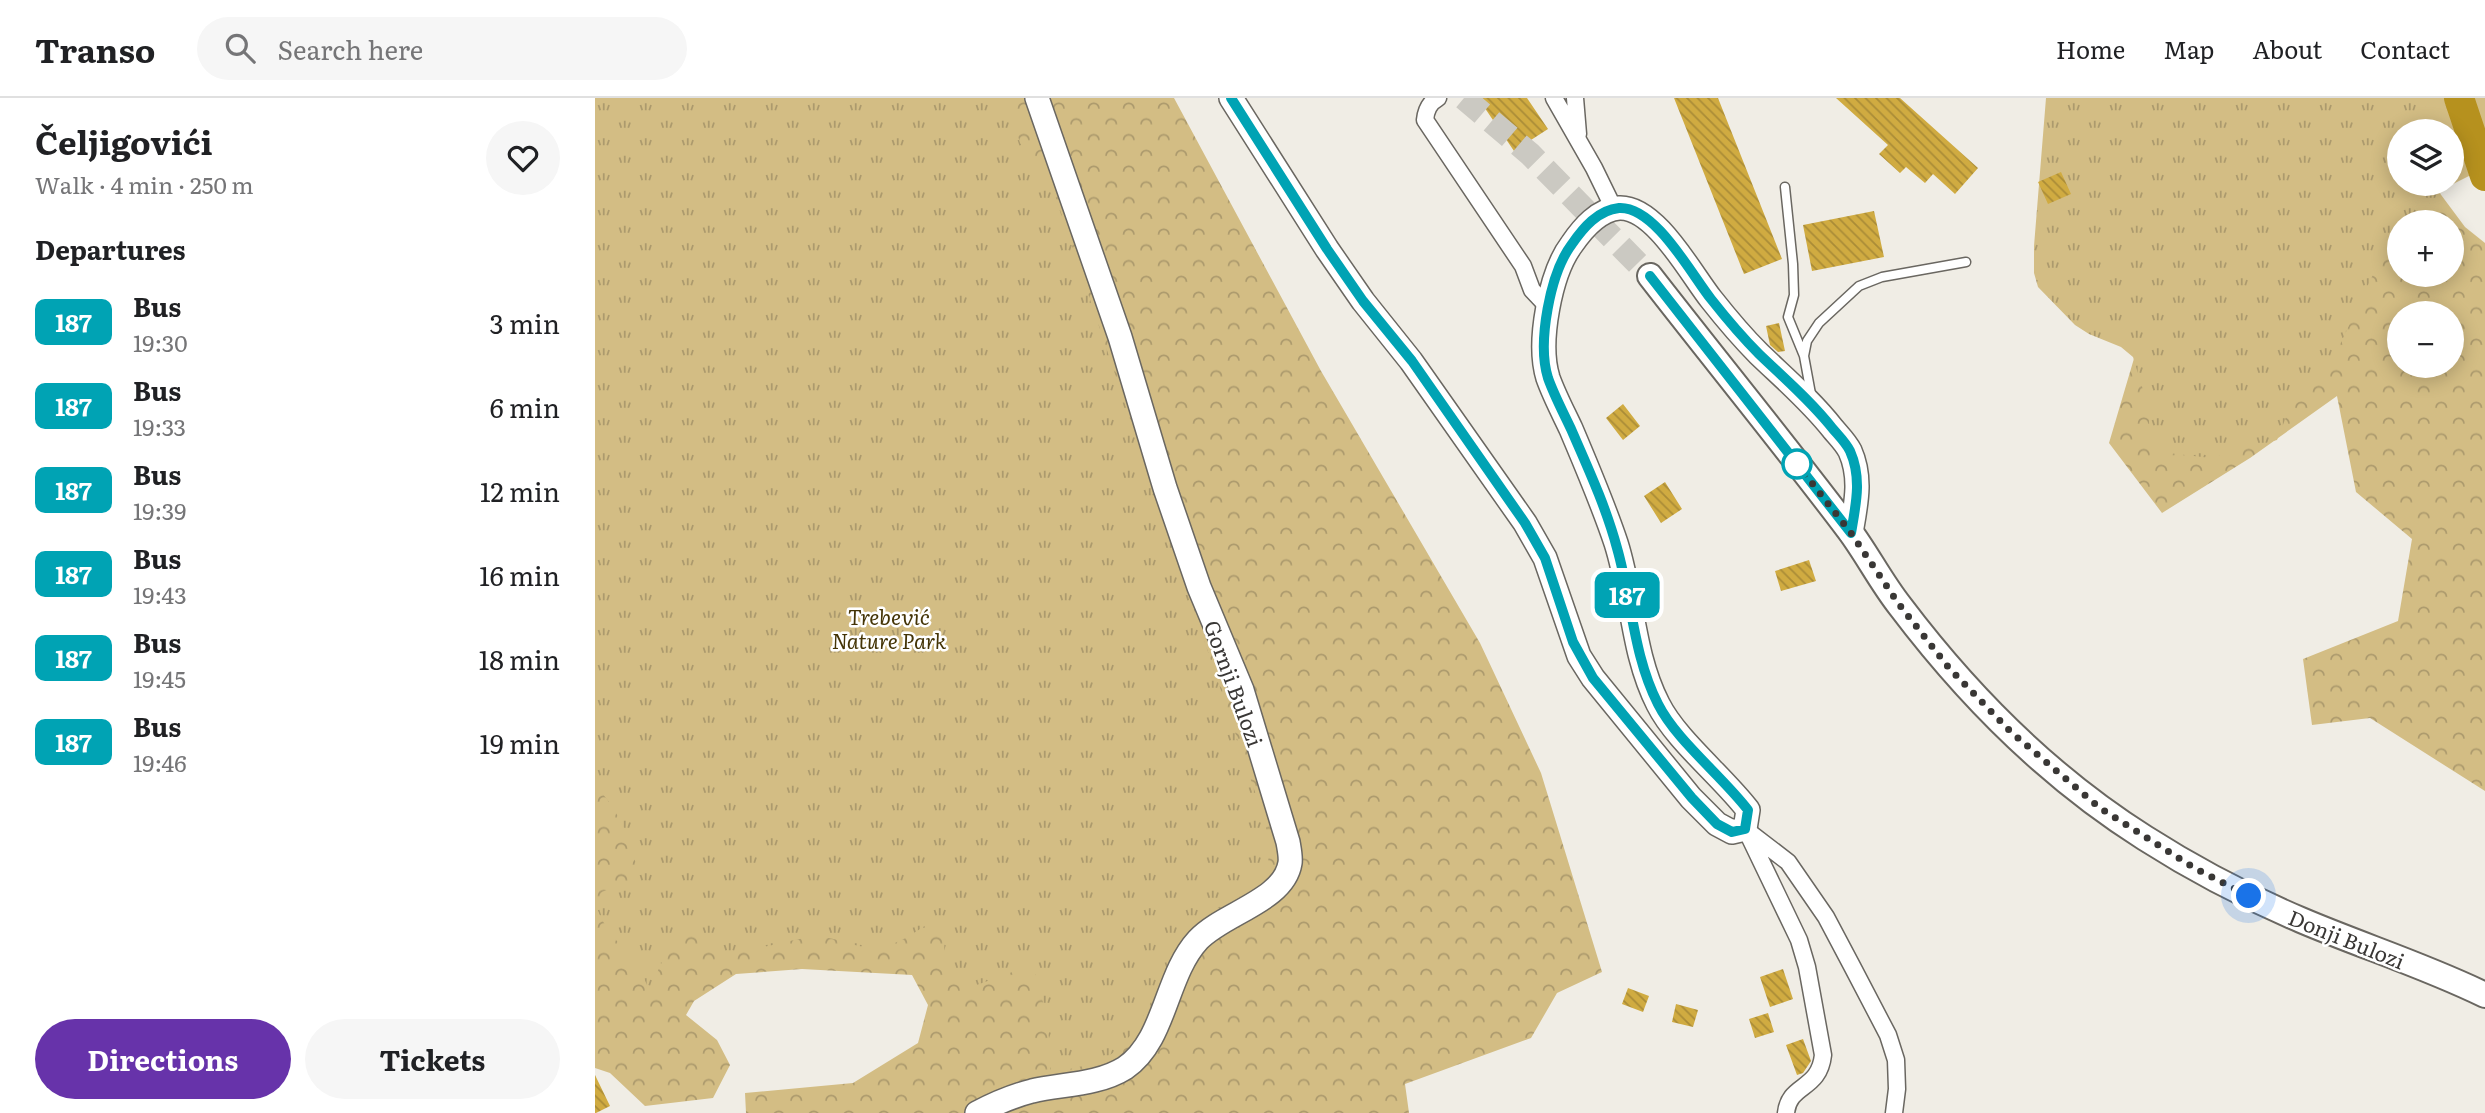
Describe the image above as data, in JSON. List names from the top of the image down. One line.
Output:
{"streets":{"main road":["Donji Bulozi"],"street":["Gornji Bulozi"]},"parks":["Trebević Nature Park"],"lines":["bus line 187"],"page":{"header":"Transo","search":"Search here","nav":["Home","Map","About","Contact"],"heading":[["Čeljigovići","Walk · 4 min · 250 m"],"Departures"],"on_map":"187","map_buttons":["+","−"],"list":[{"mark":"187","name":"Bus","note":"19:30","value":"3 min"},{"mark":"187","name":"Bus","note":"19:33","value":"6 min"},{"mark":"187","name":"Bus","note":"19:39","value":"12 min"},{"mark":"187","name":"Bus","note":"19:43","value":"16 min"},{"mark":"187","name":"Bus","note":"19:45","value":"18 min"},{"mark":"187","name":"Bus","note":"19:46","value":"19 min"}],"buttons":["Directions","Tickets"]}}
